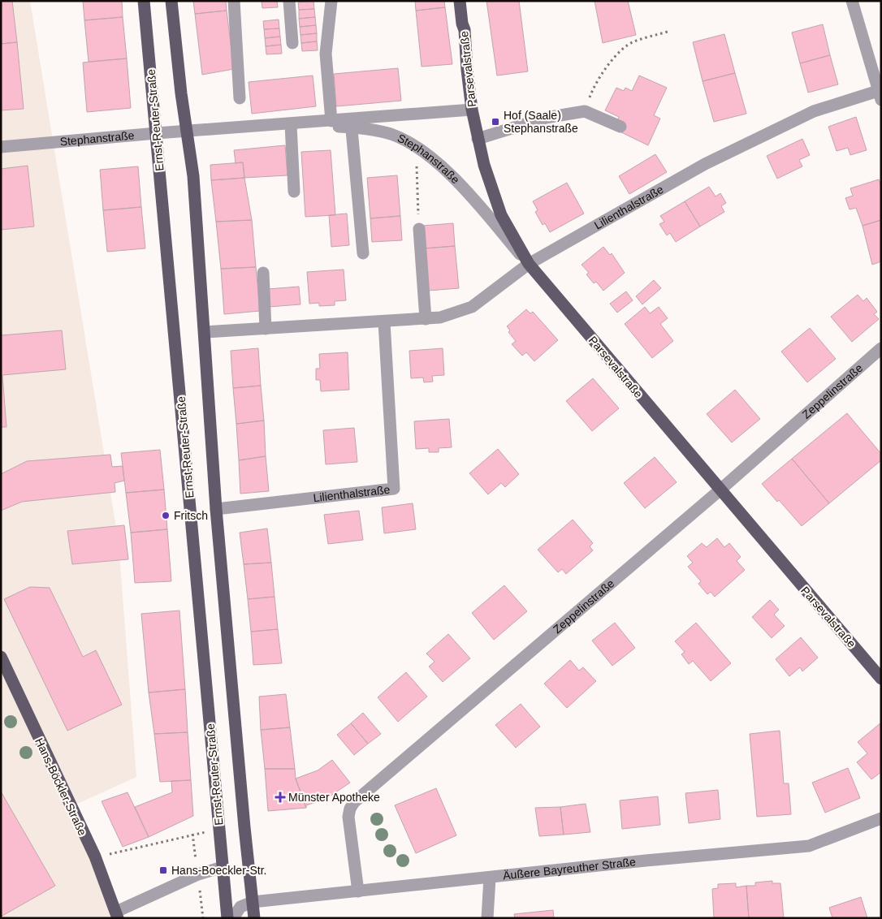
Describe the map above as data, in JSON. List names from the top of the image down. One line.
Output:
{"streets":{"main road":["Parsevalstraße","Ernst-Reuter-Straße","Hans-Böckler-Straße"],"street":["Stephanstraße","Lilienthalstraße","Zeppelinstraße","Äußere Bayreuther Straße"]},"crossings":[["Parsevalstraße","Stephanstraße"],["Parsevalstraße","Lilienthalstraße"],["Parsevalstraße","Zeppelinstraße"],["Ernst-Reuter-Straße","Stephanstraße"],["Stephanstraße","Lilienthalstraße"],["Zeppelinstraße","Äußere Bayreuther Straße"]],"places":{"transit":["Hof (Saale) Stephanstraße","Hans-Boeckler-Str."],"other":["Fritsch"],"health":["Münster Apotheke"]}}
